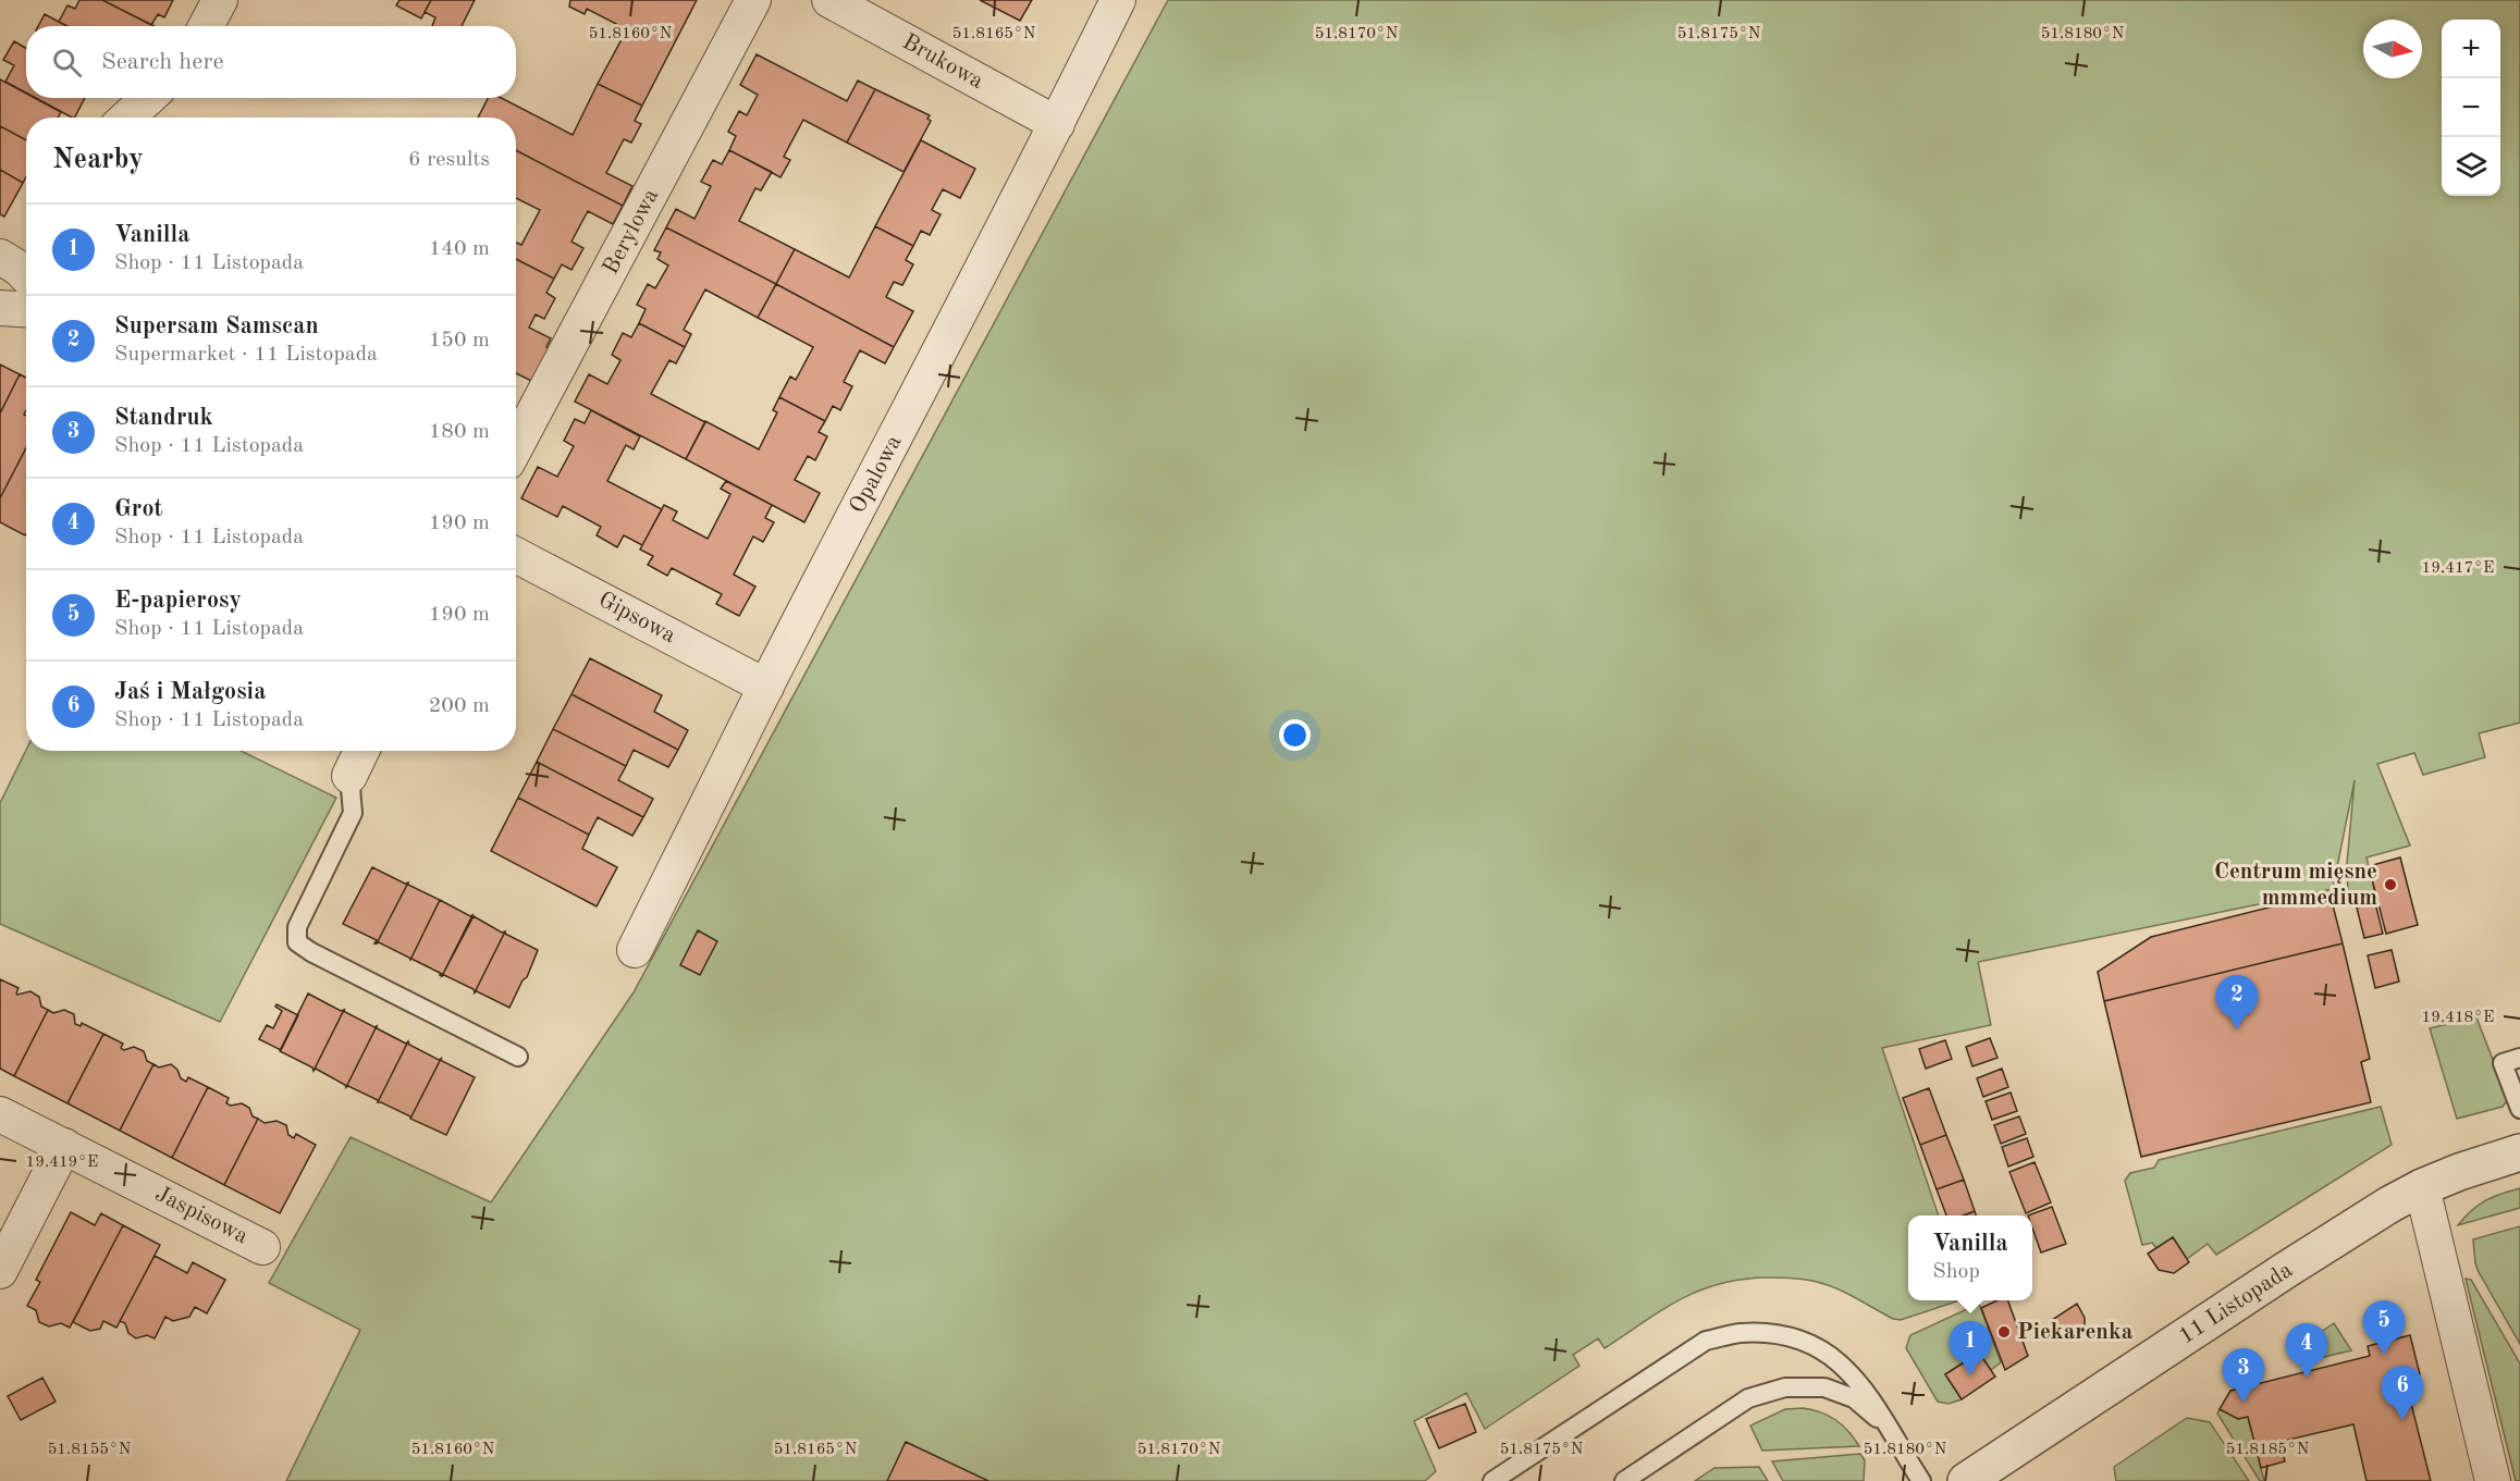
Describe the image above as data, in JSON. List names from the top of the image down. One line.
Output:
{"streets":{"street":["Brukowa","Berylowa","Opalowa","Gipsowa","Jaspisowa","11 Listopada"]},"crossings":[["Brukowa","Opalowa"],["Opalowa","Gipsowa"]],"places":["Centrum mięsne mmmedium","Piekarenka"],"north":"right","page":{"map_buttons":["+","−"],"search":"Search here","heading":["Nearby","6 results"],"list":[{"mark":"1","name":"Vanilla","note":"Shop · 11 Listopada","value":"140 m"},{"mark":"2","name":"Supersam Samscan","note":"Supermarket · 11 Listopada","value":"150 m"},{"mark":"3","name":"Standruk","note":"Shop · 11 Listopada","value":"180 m"},{"mark":"4","name":"Grot","note":"Shop · 11 Listopada","value":"190 m"},{"mark":"5","name":"E-papierosy","note":"Shop · 11 Listopada","value":"190 m"},{"mark":"6","name":"Jaś i Małgosia","note":"Shop · 11 Listopada","value":"200 m"}],"pins":["2","5","1","4","3","6"],"popup":["Vanilla","Shop"]},"coordinates":["51.8160°N","51.8165°N","51.8170°N","51.8175°N","51.8180°N","19.417°E","19.418°E","19.419°E","51.8155°N","51.8185°N"]}
